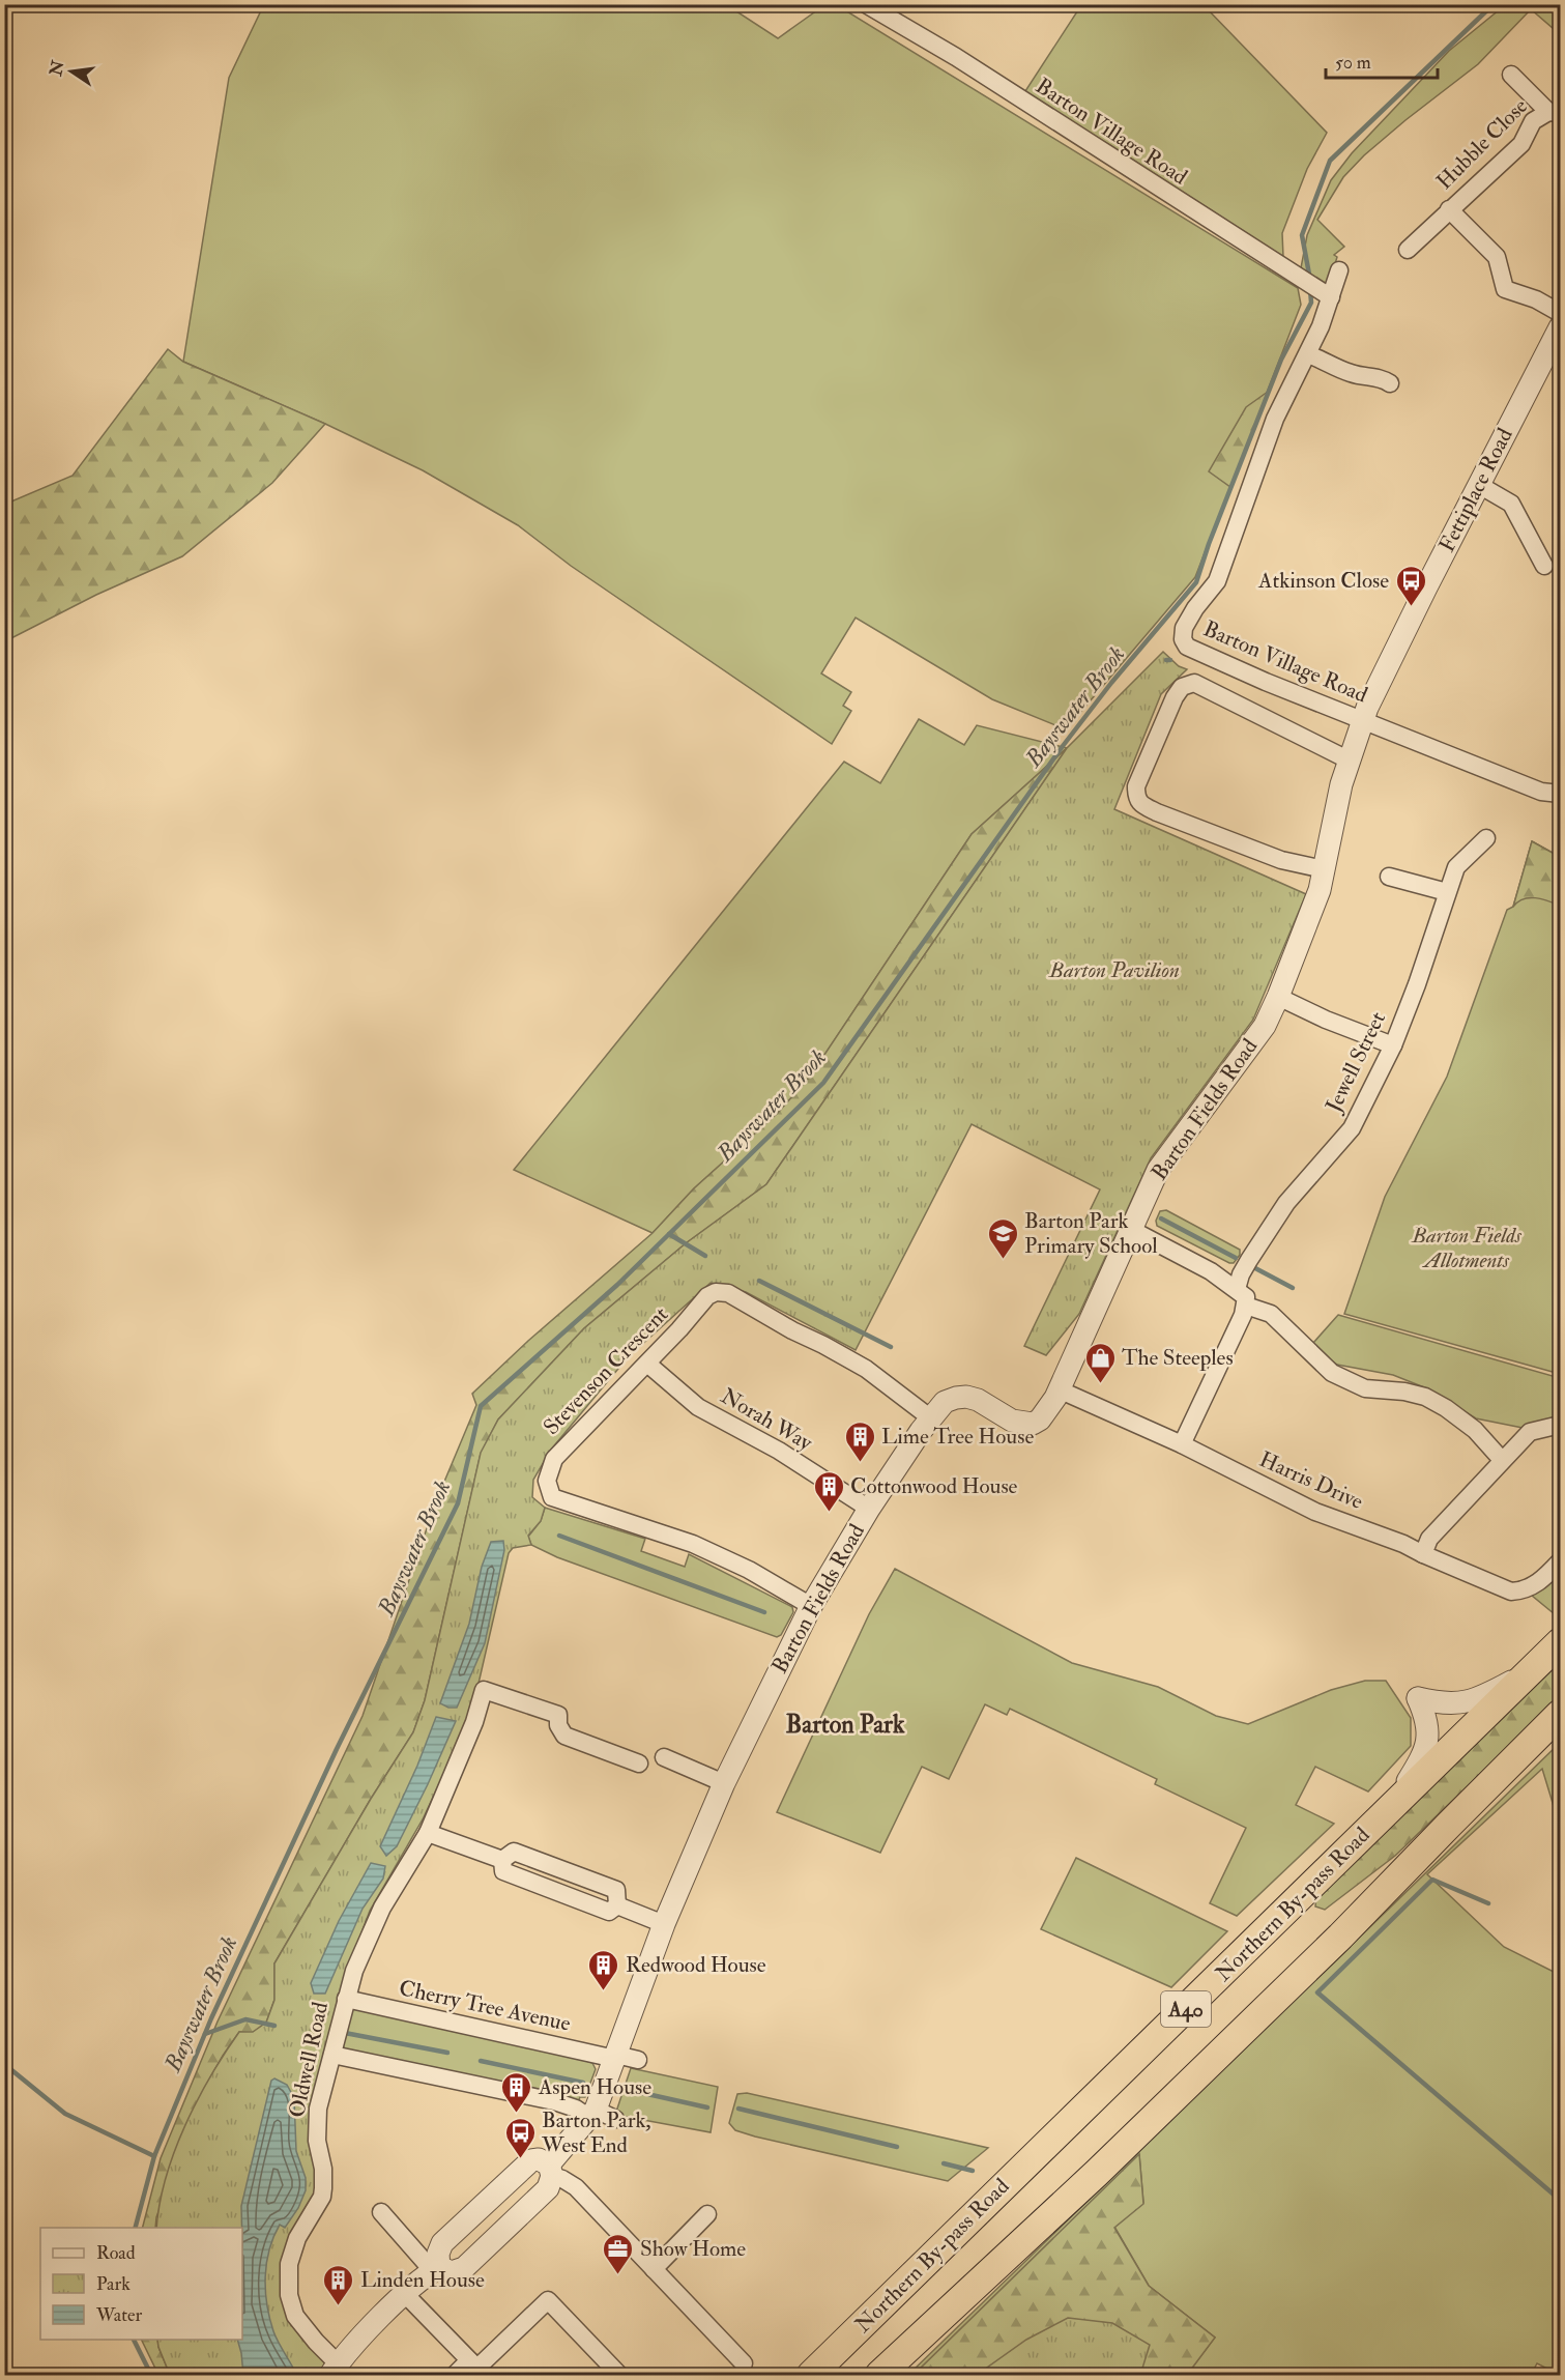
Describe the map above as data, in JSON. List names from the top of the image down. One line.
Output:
{"streets":{"highway":["Northern By-pass Road","A40"],"street":["Barton Village Road","Hubble Close","Fettiplace Road","Jewell Street","Barton Fields Road","Stevenson Crescent","Norah Way","Harris Drive","Cherry Tree Avenue","Oldwell Road"]},"crossings":[["Barton Village Road","Fettiplace Road"],["Barton Village Road","Barton Fields Road"],["Fettiplace Road","Barton Fields Road"],["Barton Fields Road","Stevenson Crescent"],["Barton Fields Road","Norah Way"],["Barton Fields Road","Harris Drive"],["Barton Fields Road","Cherry Tree Avenue"],["Stevenson Crescent","Norah Way"],["Cherry Tree Avenue","Oldwell Road"]],"districts":["Barton Park"],"water":["Bayswater Brook"],"parks":["Barton Pavilion","Barton Fields Allotments"],"places":{"bus stop":["Atkinson Close","Barton Park, West End"],"school or university":["Barton Park Primary School"],"shop":["The Steeples"],"building":["Lime Tree House","Cottonwood House","Redwood House","Aspen House","Linden House"],"office":["Show Home"]},"legend":["Road","Park","Water"],"scale_bar":"50 m","north":"left"}
